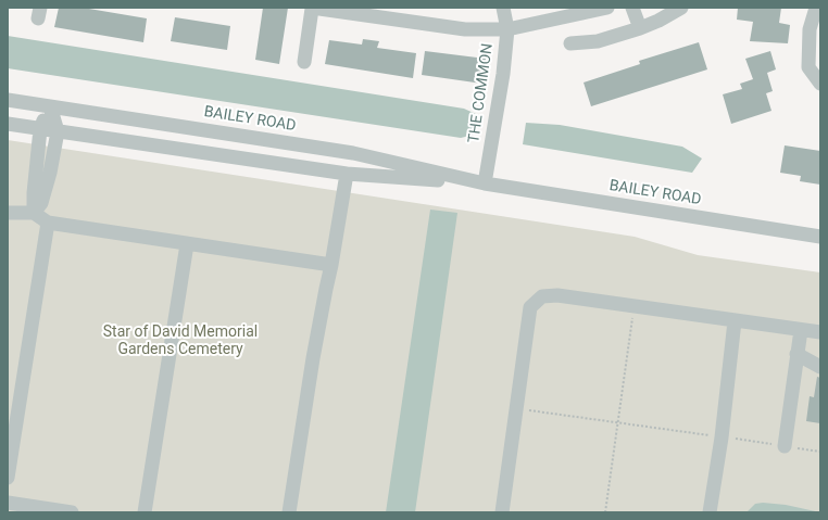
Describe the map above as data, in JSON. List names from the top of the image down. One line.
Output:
{"streets":{"street":["THE COMMON","BAILEY ROAD"]},"crossings":[["THE COMMON","BAILEY ROAD"]],"parks":["Star of David Memorial Gardens Cemetery"]}
